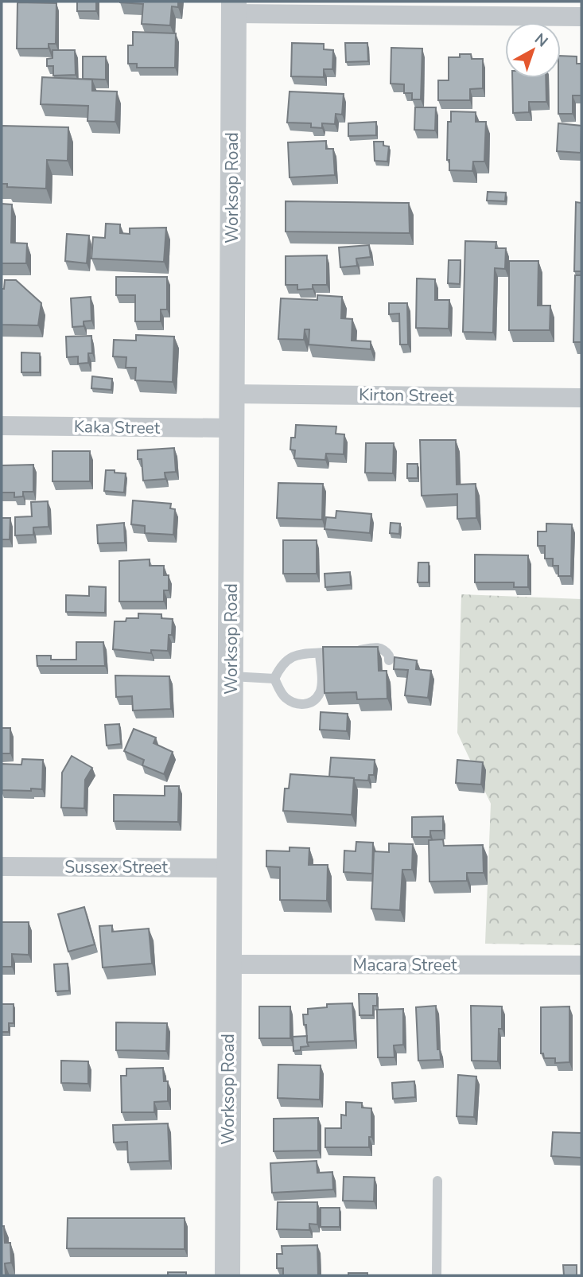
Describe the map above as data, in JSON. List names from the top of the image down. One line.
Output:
{"streets":{"street":["Worksop Road","Kirton Street","Kaka Street","Sussex Street","Macara Street"]},"crossings":[["Worksop Road","Kirton Street"],["Worksop Road","Kaka Street"],["Worksop Road","Sussex Street"],["Worksop Road","Macara Street"]],"north":"top right"}
